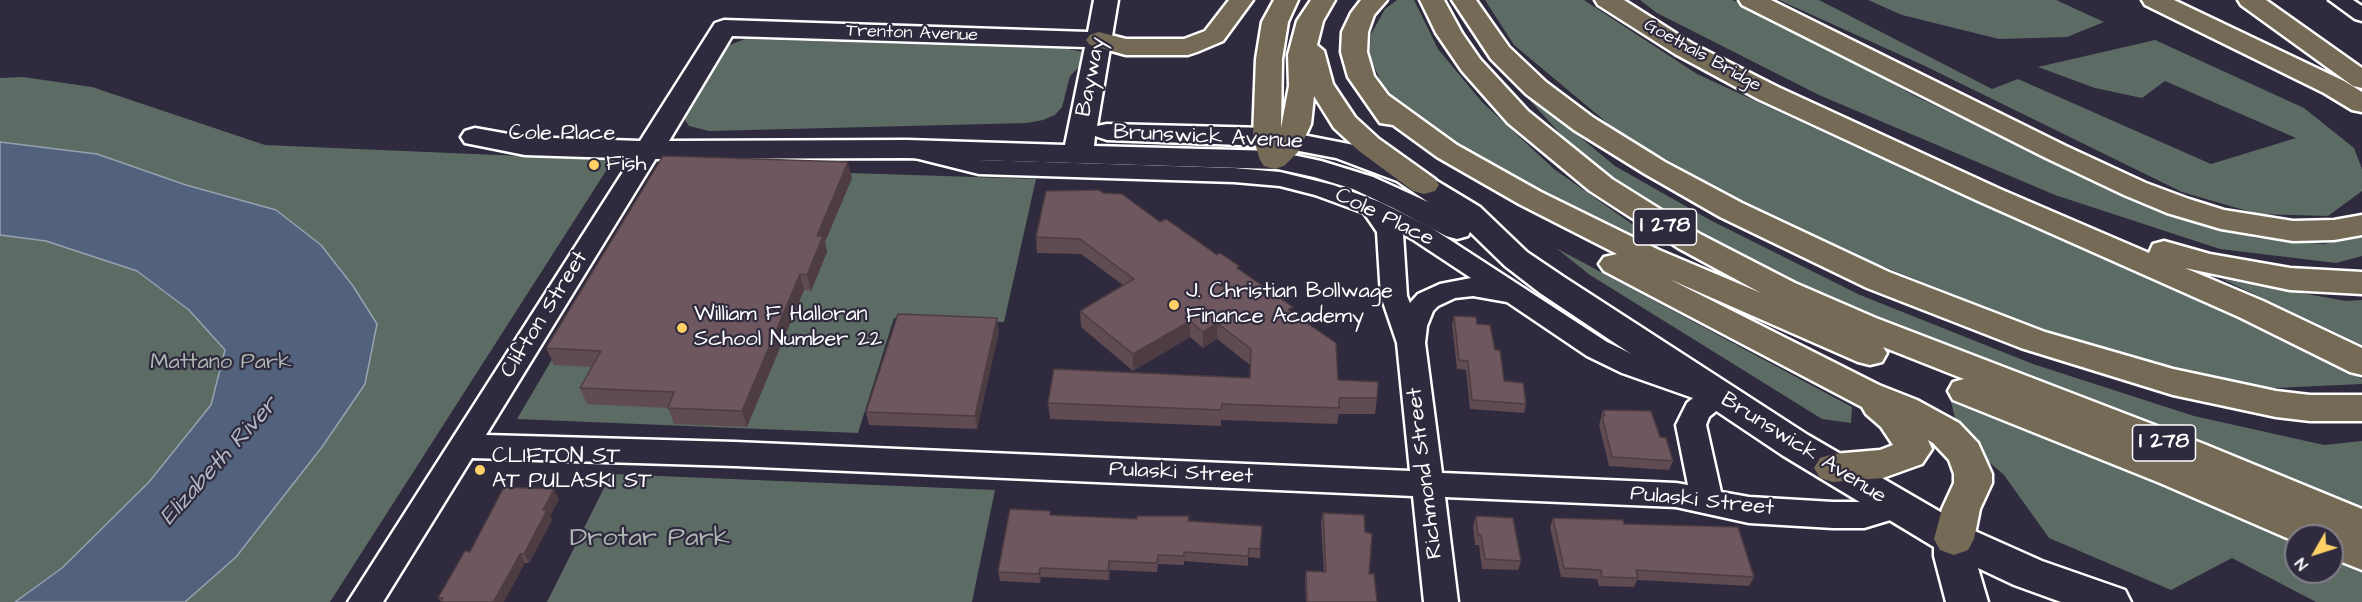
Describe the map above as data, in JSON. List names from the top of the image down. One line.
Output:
{"streets":{"highway":["Goethals Bridge","I 278"],"street":["Trenton Avenue","Bayway","Cole Place","Brunswick Avenue","Clifton Street","Richmond Street","Pulaski Street"]},"crossings":[["Trenton Avenue","Bayway"],["Trenton Avenue","Clifton Street"],["Bayway","Cole Place"],["Bayway","Brunswick Avenue"],["Cole Place","Brunswick Avenue"],["Cole Place","Clifton Street"],["Cole Place","Richmond Street"],["Brunswick Avenue","Pulaski Street"],["Clifton Street","Pulaski Street"],["Richmond Street","Pulaski Street"]],"water":["Elizabeth River"],"parks":["Mattano Park","Drotar Park"],"places":["Fish","J. Christian Bollwage Finance Academy","William F Halloran School Number 22","CLIFTON ST AT PULASKI ST"],"north":"bottom left"}
